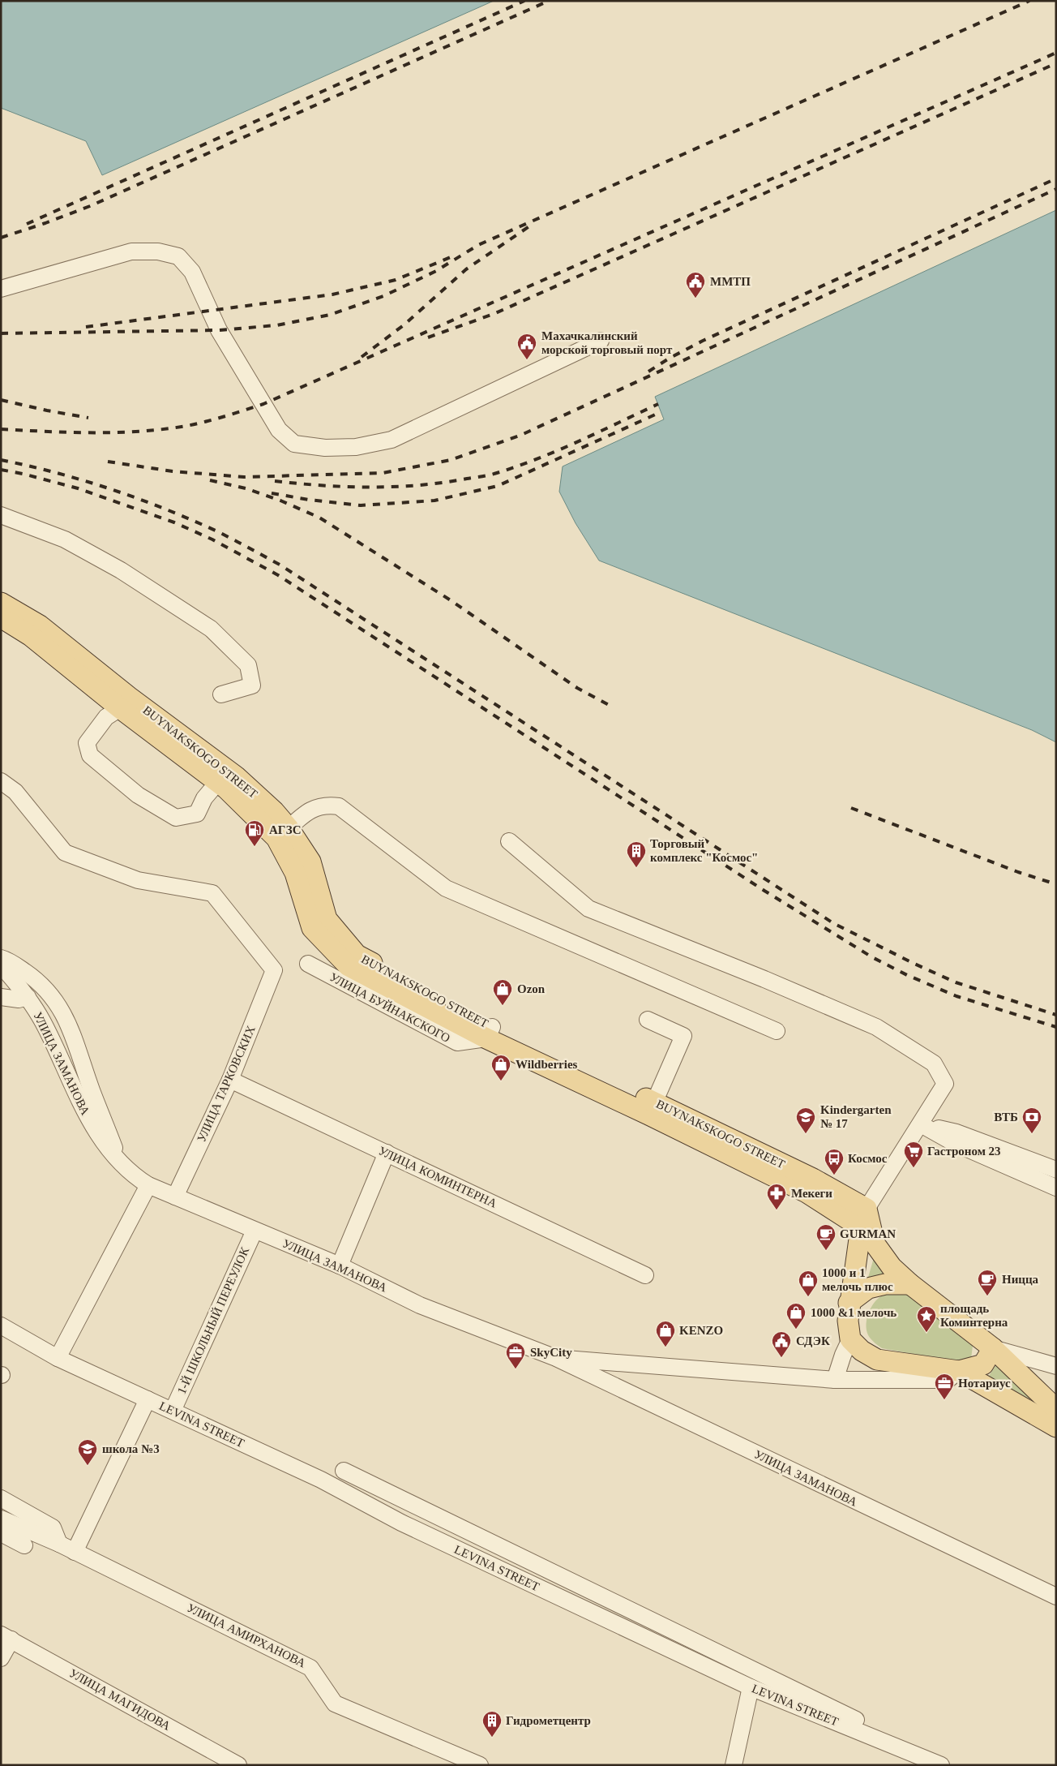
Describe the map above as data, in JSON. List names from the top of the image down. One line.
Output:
{"streets":{"main road":["BUYNAKSKOGO STREET"],"street":["УЛИЦА БУЙНАКСКОГО","УЛИЦА ЗАМАНОВА","УЛИЦА ТАРКОВСКИХ","УЛИЦА КОМИНТЕРНА","1-Й ШКОЛЬНЫЙ ПЕРЕУЛОК","LEVINA STREET","УЛИЦА АМИРХАНОВА","УЛИЦА МАГИДОВА"]},"crossings":[["BUYNAKSKOGO STREET","УЛИЦА БУЙНАКСКОГО"],["УЛИЦА ЗАМАНОВА","УЛИЦА ТАРКОВСКИХ"],["УЛИЦА ЗАМАНОВА","1-Й ШКОЛЬНЫЙ ПЕРЕУЛОК"],["УЛИЦА ТАРКОВСКИХ","УЛИЦА КОМИНТЕРНА"],["1-Й ШКОЛЬНЫЙ ПЕРЕУЛОК","LEVINA STREET"]],"places":{"public building":["ММТП","Махачкалинский морской торговый порт","СДЭК"],"fuel station":["АГЗС"],"building":["Торговый комплекс \"Космос\"","Гидрометцентр"],"shop":["Ozon","Wildberries","1000 и 1 мелочь плюс","1000 &1 мелочь","KENZO"],"school or university":["Kindergarten № 17","школа №3"],"bank":["ВТБ"],"supermarket":["Гастроном 23"],"bus stop":["Космос"],"pharmacy":["Мекеги"],"cafe":["GURMAN","Ницца"],"place":["площадь Коминтерна"],"office":["SkyCity","Нотариус"]}}
